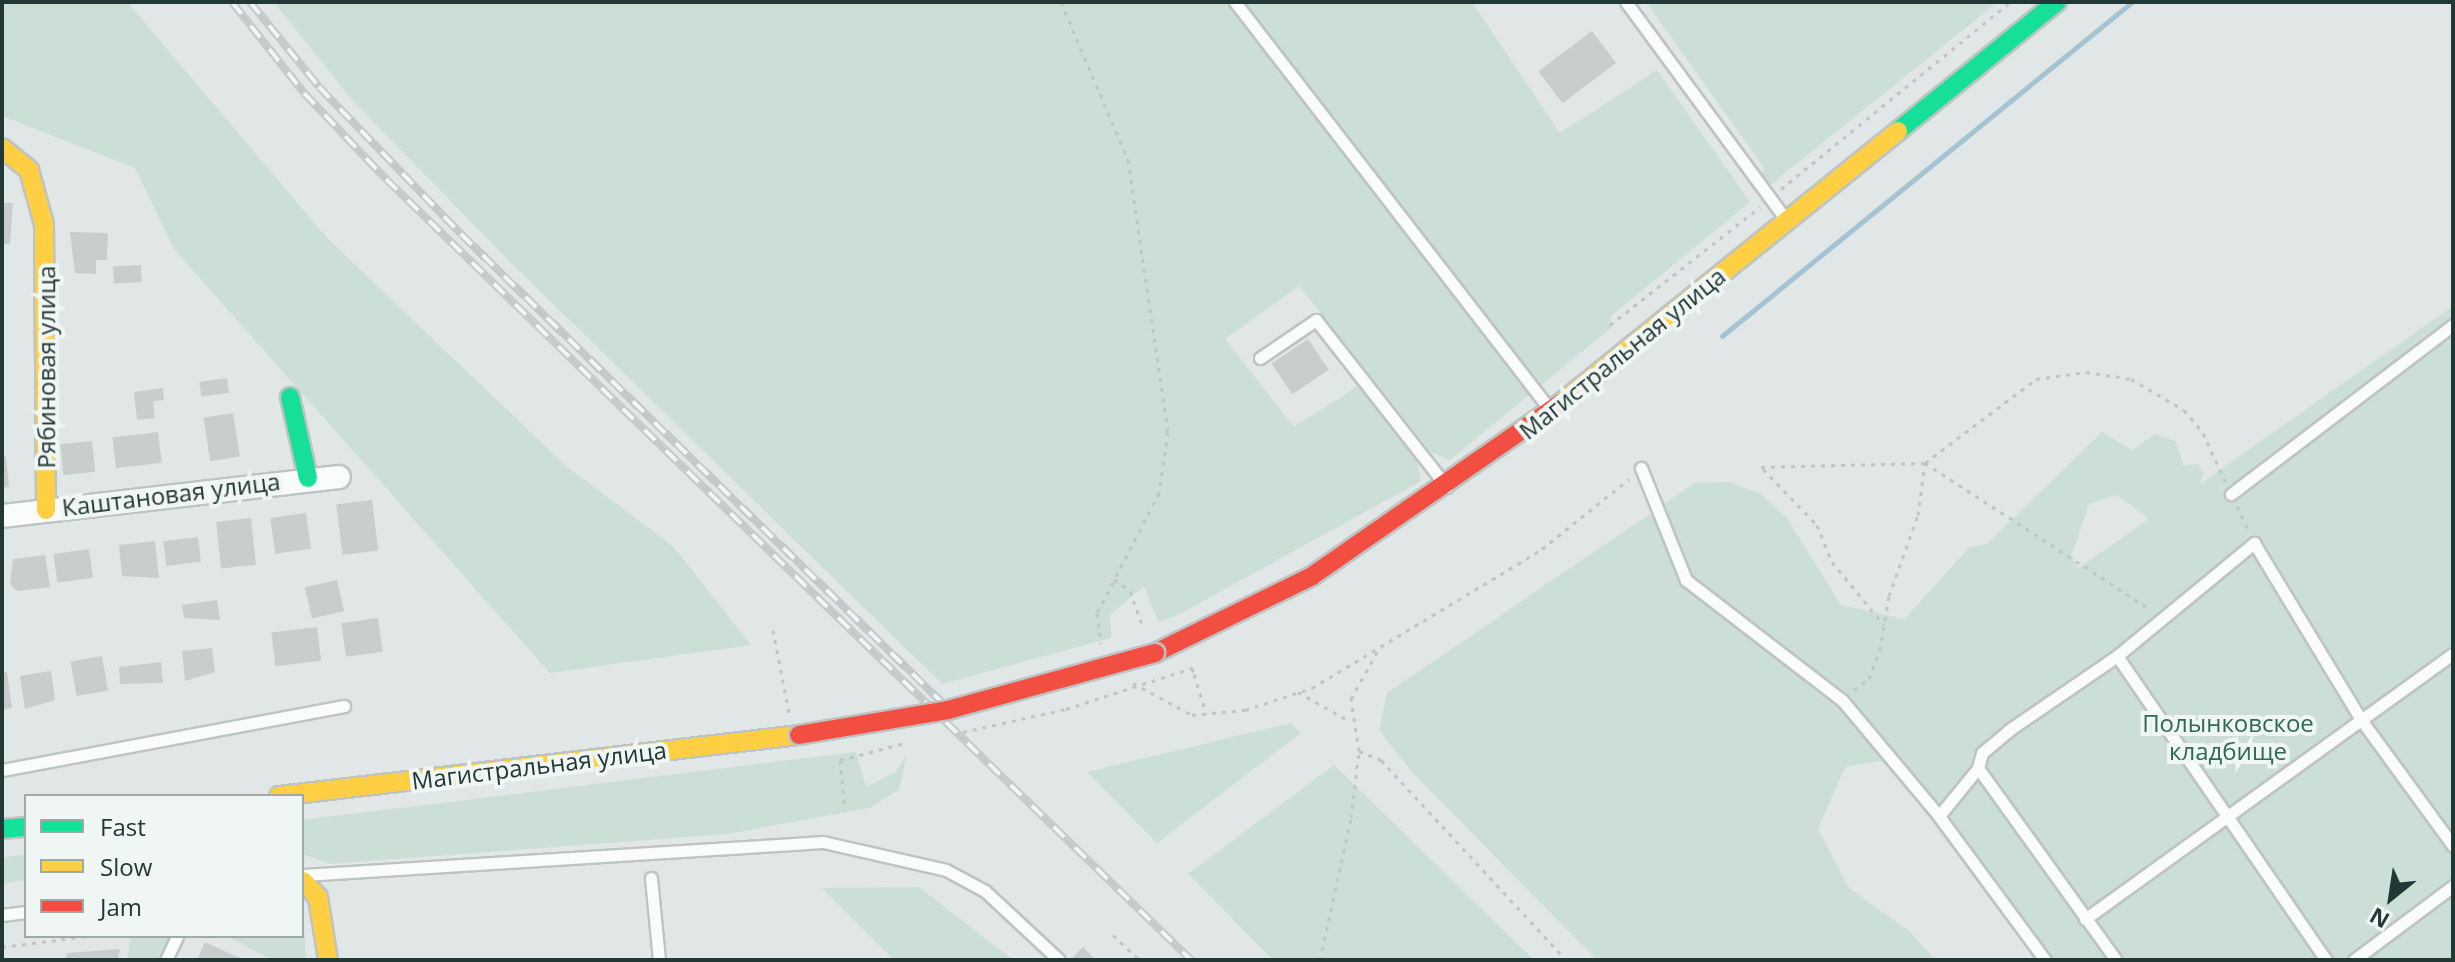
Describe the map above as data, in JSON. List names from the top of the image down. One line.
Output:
{"streets":{"main road":["Магистральная улица","Рябиновая улица"],"street":["Каштановая улица"]},"crossings":[["Рябиновая улица","Каштановая улица"]],"parks":["Полынковское кладбище"],"legend":["Fast","Slow","Jam"],"north":"bottom left"}
